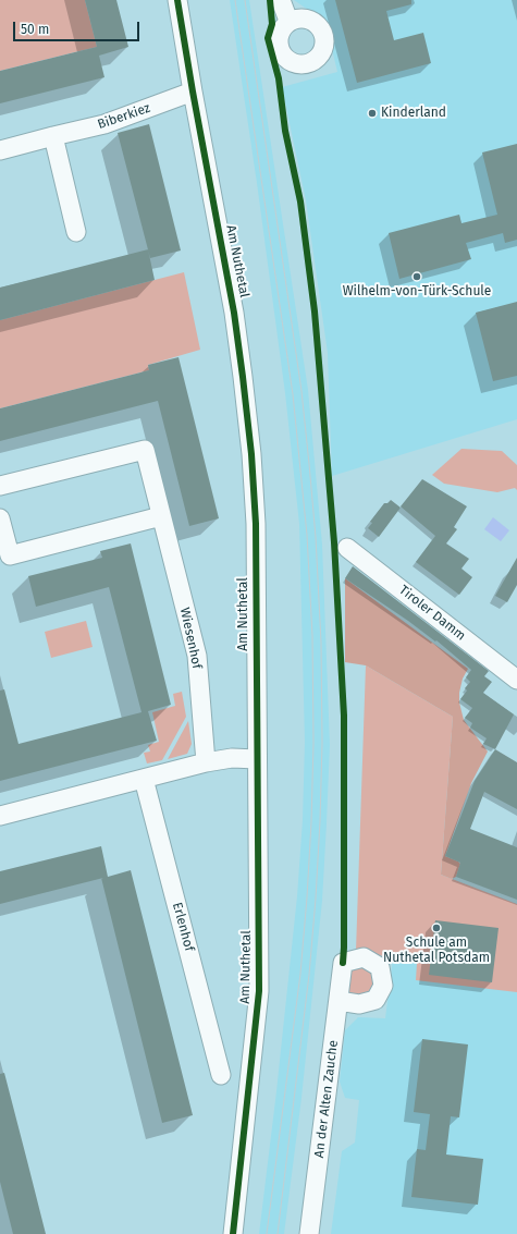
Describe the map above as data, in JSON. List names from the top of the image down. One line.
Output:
{"streets":{"street":["Biberkiez","Am Nuthetal","Tiroler Damm","Wiesenhof","Erlenhof","An der Alten Zauche"]},"crossings":[["Biberkiez","Am Nuthetal"]],"places":["Kinderland","Wilhelm-von-Türk-Schule","Schule am Nuthetal Potsdam"],"scale_bar":"50 m"}
